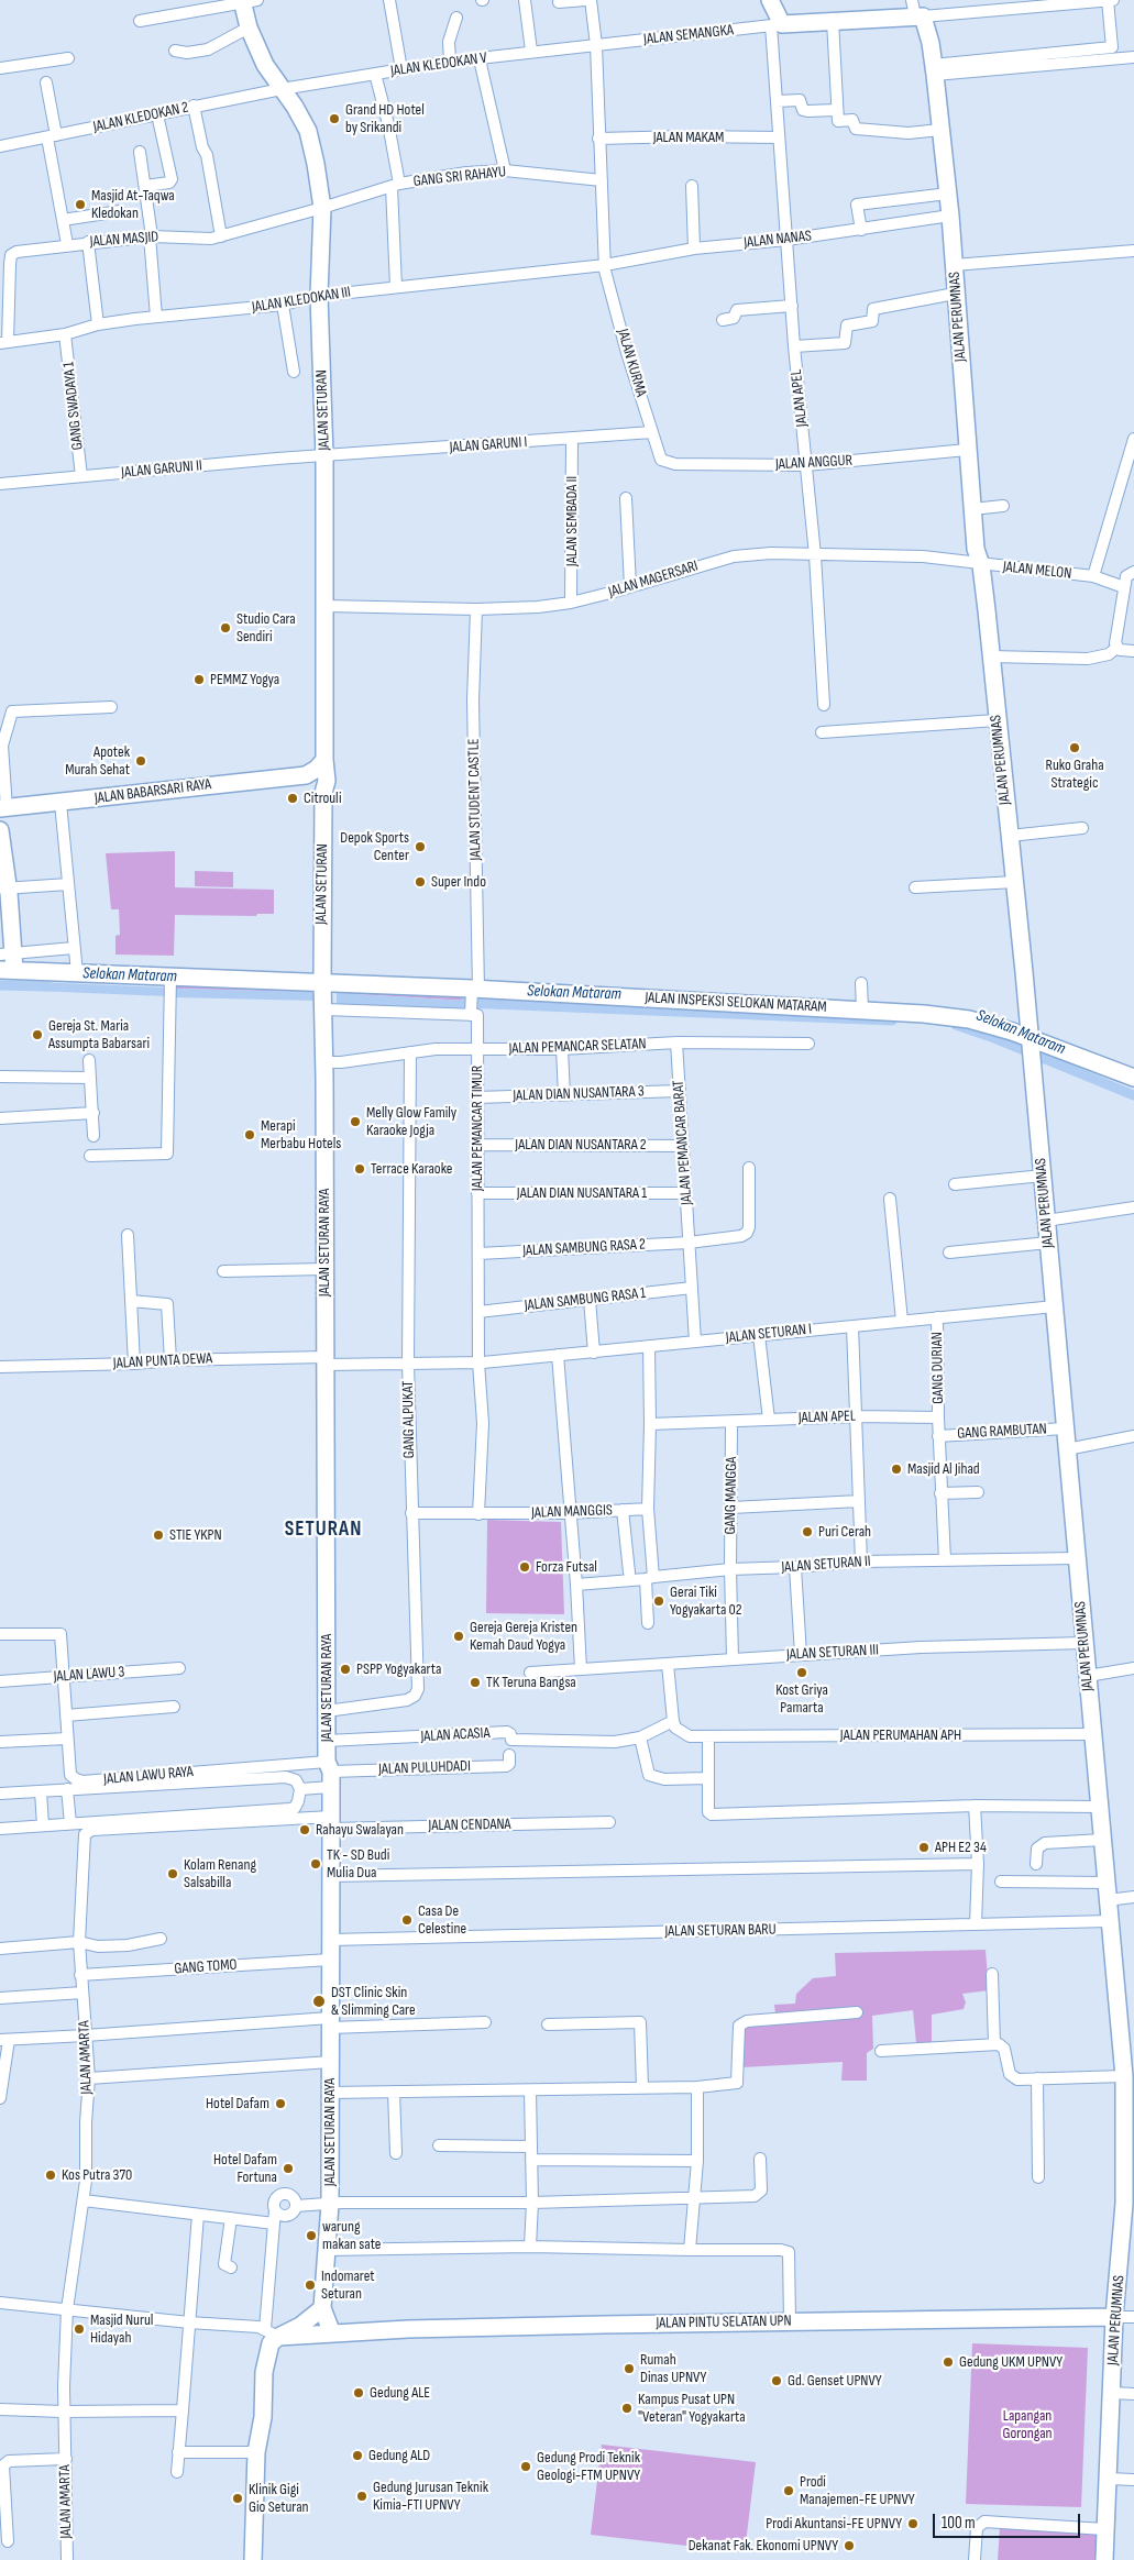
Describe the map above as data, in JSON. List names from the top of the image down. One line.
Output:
{"streets":{"main road":["JALAN PERUMNAS","JALAN SETURAN","JALAN BABARSARI RAYA","JALAN INSPEKSI SELOKAN MATARAM","JALAN SETURAN RAYA","JALAN PINTU SELATAN UPN"],"street":["JALAN SEMANGKA","JALAN KLEDOKAN V","JALAN KLEDOKAN 2","JALAN MAKAM","GANG SRI RAHAYU","JALAN MASJID","JALAN NANAS","JALAN KLEDOKAN III","JALAN KURMA","JALAN APEL","GANG SWADAYA 1","JALAN GARUNI I","JALAN ANGGUR","JALAN GARUNI II","JALAN SEMBADA II","JALAN MELON","JALAN MAGERSARI","JALAN STUDENT CASTLE","JALAN PEMANCAR SELATAN","JALAN DIAN NUSANTARA 3","JALAN PEMANCAR TIMUR","JALAN PEMANCAR BARAT","JALAN DIAN NUSANTARA 2","JALAN DIAN NUSANTARA 1","JALAN SAMBUNG RASA 2","JALAN SAMBUNG RASA 1","JALAN SETURAN I","JALAN PUNTA DEWA","GANG DURIAN","GANG ALPUKAT","GANG RAMBUTAN","GANG MANGGA","JALAN MANGGIS","JALAN SETURAN II","JALAN SETURAN III","JALAN LAWU 3","JALAN ACASIA","JALAN PERUMAHAN APH","JALAN PULUHDADI","JALAN LAWU RAYA","JALAN CENDANA","JALAN SETURAN BARU","GANG TOMO","JALAN AMARTA"]},"crossings":[["JALAN SEMANGKA","JALAN KLEDOKAN V"],["JALAN SEMANGKA","JALAN KURMA"],["JALAN SEMANGKA","JALAN APEL"],["JALAN KLEDOKAN V","JALAN KLEDOKAN 2"],["JALAN KLEDOKAN V","JALAN KURMA"],["JALAN KLEDOKAN V","JALAN SETURAN"],["JALAN KLEDOKAN 2","JALAN SETURAN"],["JALAN MAKAM","JALAN KURMA"],["JALAN MAKAM","JALAN APEL"],["GANG SRI RAHAYU","JALAN MASJID"],["GANG SRI RAHAYU","JALAN KURMA"],["GANG SRI RAHAYU","JALAN SETURAN"],["JALAN MASJID","JALAN SETURAN"],["JALAN NANAS","JALAN KLEDOKAN III"],["JALAN NANAS","JALAN PERUMNAS"],["JALAN NANAS","JALAN KURMA"],["JALAN NANAS","JALAN APEL"],["JALAN KLEDOKAN III","JALAN KURMA"],["JALAN KLEDOKAN III","GANG SWADAYA 1"],["JALAN KLEDOKAN III","JALAN SETURAN"],["JALAN PERUMNAS","JALAN ANGGUR"],["JALAN PERUMNAS","JALAN MELON"],["JALAN PERUMNAS","JALAN MAGERSARI"],["JALAN PERUMNAS","JALAN INSPEKSI SELOKAN MATARAM"],["JALAN PERUMNAS","JALAN SETURAN I"],["JALAN PERUMNAS","GANG RAMBUTAN"],["JALAN PERUMNAS","JALAN SETURAN II"],["JALAN PERUMNAS","JALAN SETURAN III"],["JALAN PERUMNAS","JALAN PERUMAHAN APH"],["JALAN PERUMNAS","JALAN SETURAN BARU"],["JALAN PERUMNAS","JALAN PINTU SELATAN UPN"],["JALAN KURMA","JALAN GARUNI I"],["JALAN KURMA","JALAN ANGGUR"],["JALAN APEL","JALAN ANGGUR"],["JALAN APEL","JALAN MAGERSARI"],["JALAN APEL","GANG DURIAN"],["JALAN APEL","GANG MANGGA"],["GANG SWADAYA 1","JALAN GARUNI II"],["JALAN SETURAN","JALAN GARUNI I"],["JALAN SETURAN","JALAN GARUNI II"],["JALAN SETURAN","JALAN MAGERSARI"],["JALAN SETURAN","JALAN INSPEKSI SELOKAN MATARAM"],["JALAN SETURAN","JALAN SETURAN RAYA"],["JALAN GARUNI I","JALAN GARUNI II"],["JALAN GARUNI I","JALAN SEMBADA II"],["JALAN SEMBADA II","JALAN MAGERSARI"],["JALAN MELON","JALAN MAGERSARI"],["JALAN MAGERSARI","JALAN STUDENT CASTLE"],["JALAN STUDENT CASTLE","JALAN INSPEKSI SELOKAN MATARAM"],["JALAN INSPEKSI SELOKAN MATARAM","JALAN SETURAN RAYA"],["JALAN PEMANCAR SELATAN","JALAN PEMANCAR TIMUR"],["JALAN PEMANCAR SELATAN","JALAN PEMANCAR BARAT"],["JALAN DIAN NUSANTARA 3","JALAN PEMANCAR TIMUR"],["JALAN DIAN NUSANTARA 3","JALAN PEMANCAR BARAT"],["JALAN PEMANCAR TIMUR","JALAN DIAN NUSANTARA 2"],["JALAN PEMANCAR TIMUR","JALAN DIAN NUSANTARA 1"],["JALAN PEMANCAR TIMUR","JALAN SETURAN RAYA"],["JALAN PEMANCAR TIMUR","JALAN SAMBUNG RASA 2"],["JALAN PEMANCAR TIMUR","JALAN SAMBUNG RASA 1"],["JALAN PEMANCAR TIMUR","JALAN SETURAN I"],["JALAN PEMANCAR TIMUR","GANG ALPUKAT"],["JALAN PEMANCAR TIMUR","JALAN MANGGIS"],["JALAN PEMANCAR BARAT","JALAN DIAN NUSANTARA 2"],["JALAN PEMANCAR BARAT","JALAN DIAN NUSANTARA 1"],["JALAN PEMANCAR BARAT","JALAN SAMBUNG RASA 2"],["JALAN PEMANCAR BARAT","JALAN SAMBUNG RASA 1"],["JALAN PEMANCAR BARAT","JALAN SETURAN I"],["JALAN SETURAN RAYA","JALAN PUNTA DEWA"],["JALAN SETURAN RAYA","GANG ALPUKAT"],["JALAN SETURAN RAYA","JALAN ACASIA"],["JALAN SETURAN RAYA","JALAN PULUHDADI"],["JALAN SETURAN RAYA","JALAN LAWU RAYA"],["JALAN SETURAN RAYA","JALAN CENDANA"],["JALAN SETURAN RAYA","JALAN SETURAN BARU"],["JALAN SETURAN RAYA","GANG TOMO"],["JALAN SETURAN RAYA","JALAN AMARTA"],["JALAN SETURAN RAYA","JALAN PINTU SELATAN UPN"],["JALAN SETURAN I","GANG DURIAN"],["GANG ALPUKAT","JALAN MANGGIS"],["GANG MANGGA","JALAN SETURAN II"],["GANG MANGGA","JALAN SETURAN III"],["JALAN LAWU 3","JALAN LAWU RAYA"],["JALAN ACASIA","JALAN PERUMAHAN APH"],["JALAN PULUHDADI","JALAN LAWU RAYA"],["JALAN CENDANA","JALAN AMARTA"],["GANG TOMO","JALAN AMARTA"]],"districts":["SETURAN"],"water":["Selokan Mataram"],"parks":["Lapangan Gorongan"],"places":["Grand HD Hotel by Srikandi","Masjid At-Taqwa Kledokan","Studio Cara Sendiri","PEMMZ Yogya","Ruko Graha Strategic","Apotek Murah Sehat","Citrouli","Depok Sports Center","Super Indo","Gereja St. Maria Assumpta Babarsari","Melly Glow Family Karaoke Jogja","Merapi Merbabu Hotels","Terrace Karaoke","Masjid Al Jihad","Puri Cerah","STIE YKPN","Forza Futsal","Gerai Tiki Yogyakarta 02","Gereja Gereja Kristen Kemah Daud Yogya","PSPP Yogyakarta","Kost Griya Pamarta","TK Teruna Bangsa","Rahayu Swalayan","APH E2 34","TK - SD Budi Mulia Dua","Kolam Renang Salsabilla","Casa De Celestine","DST Clinic Skin & Slimming Care","Hotel Dafam","Hotel Dafam Fortuna","Kos Putra 370","warung makan sate","Indomaret Seturan","Masjid Nurul Hidayah","Gedung UKM UPNVY","Rumah Dinas UPNVY","Gd. Genset UPNVY","Gedung ALE","Kampus Pusat UPN \"Veteran\" Yogyakarta","Gedung ALD","Gedung Prodi Teknik Geologi-FTM UPNVY","Prodi Manajemen-FE UPNVY","Gedung Jurusan Teknik Kimia-FTI UPNVY","Klinik Gigi Gio Seturan","Prodi Akuntansi-FE UPNVY","Dekanat Fak. Ekonomi UPNVY"],"scale_bar":"100 m"}
